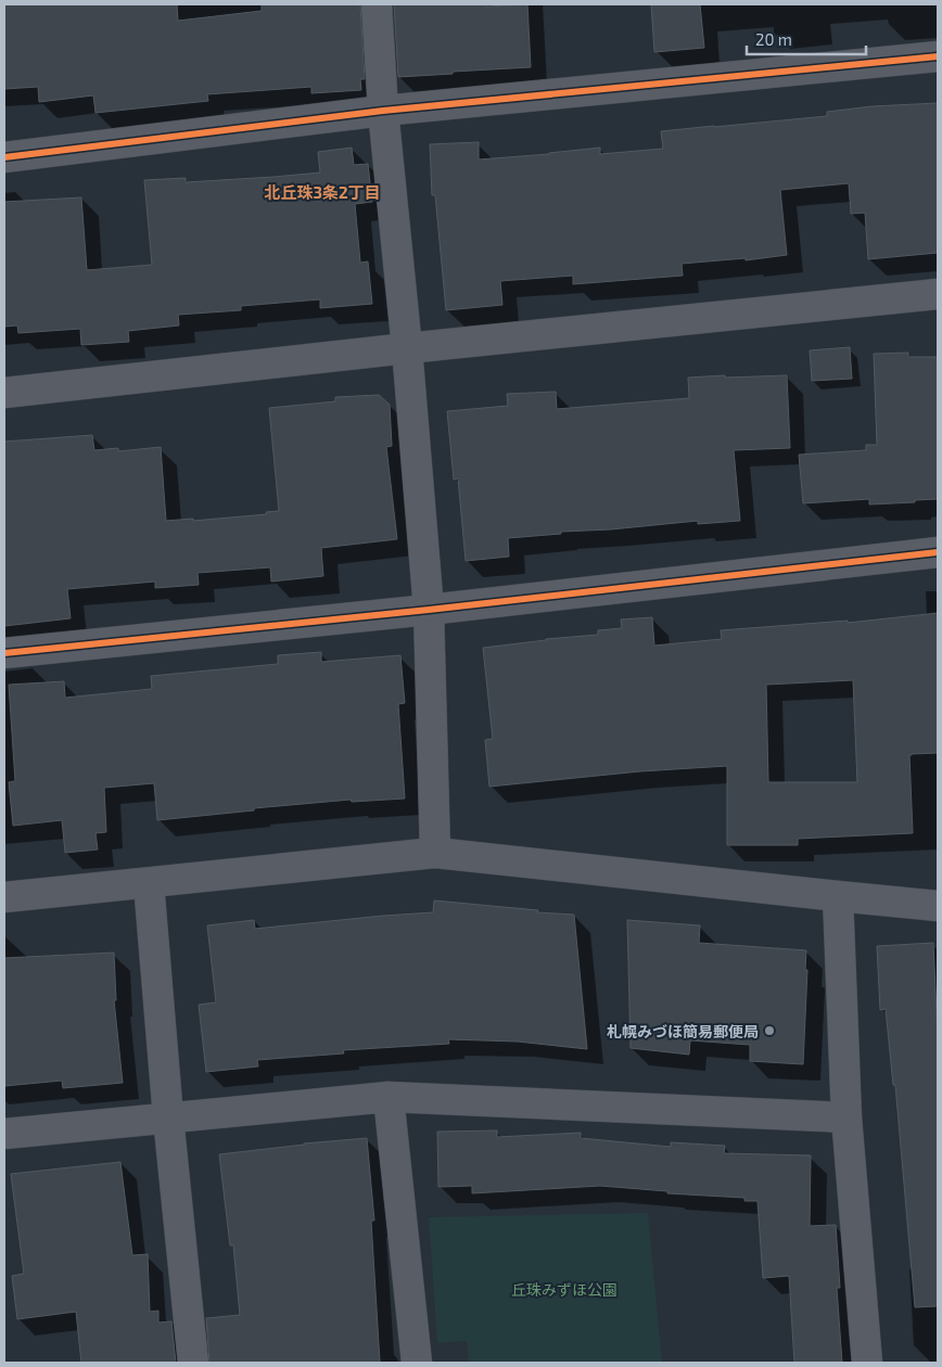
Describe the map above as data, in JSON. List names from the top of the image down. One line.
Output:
{"districts":["北丘珠3条2丁目"],"parks":["丘珠みずほ公園"],"places":["札幌みづほ簡易郵便局"],"scale_bar":"20 m"}
